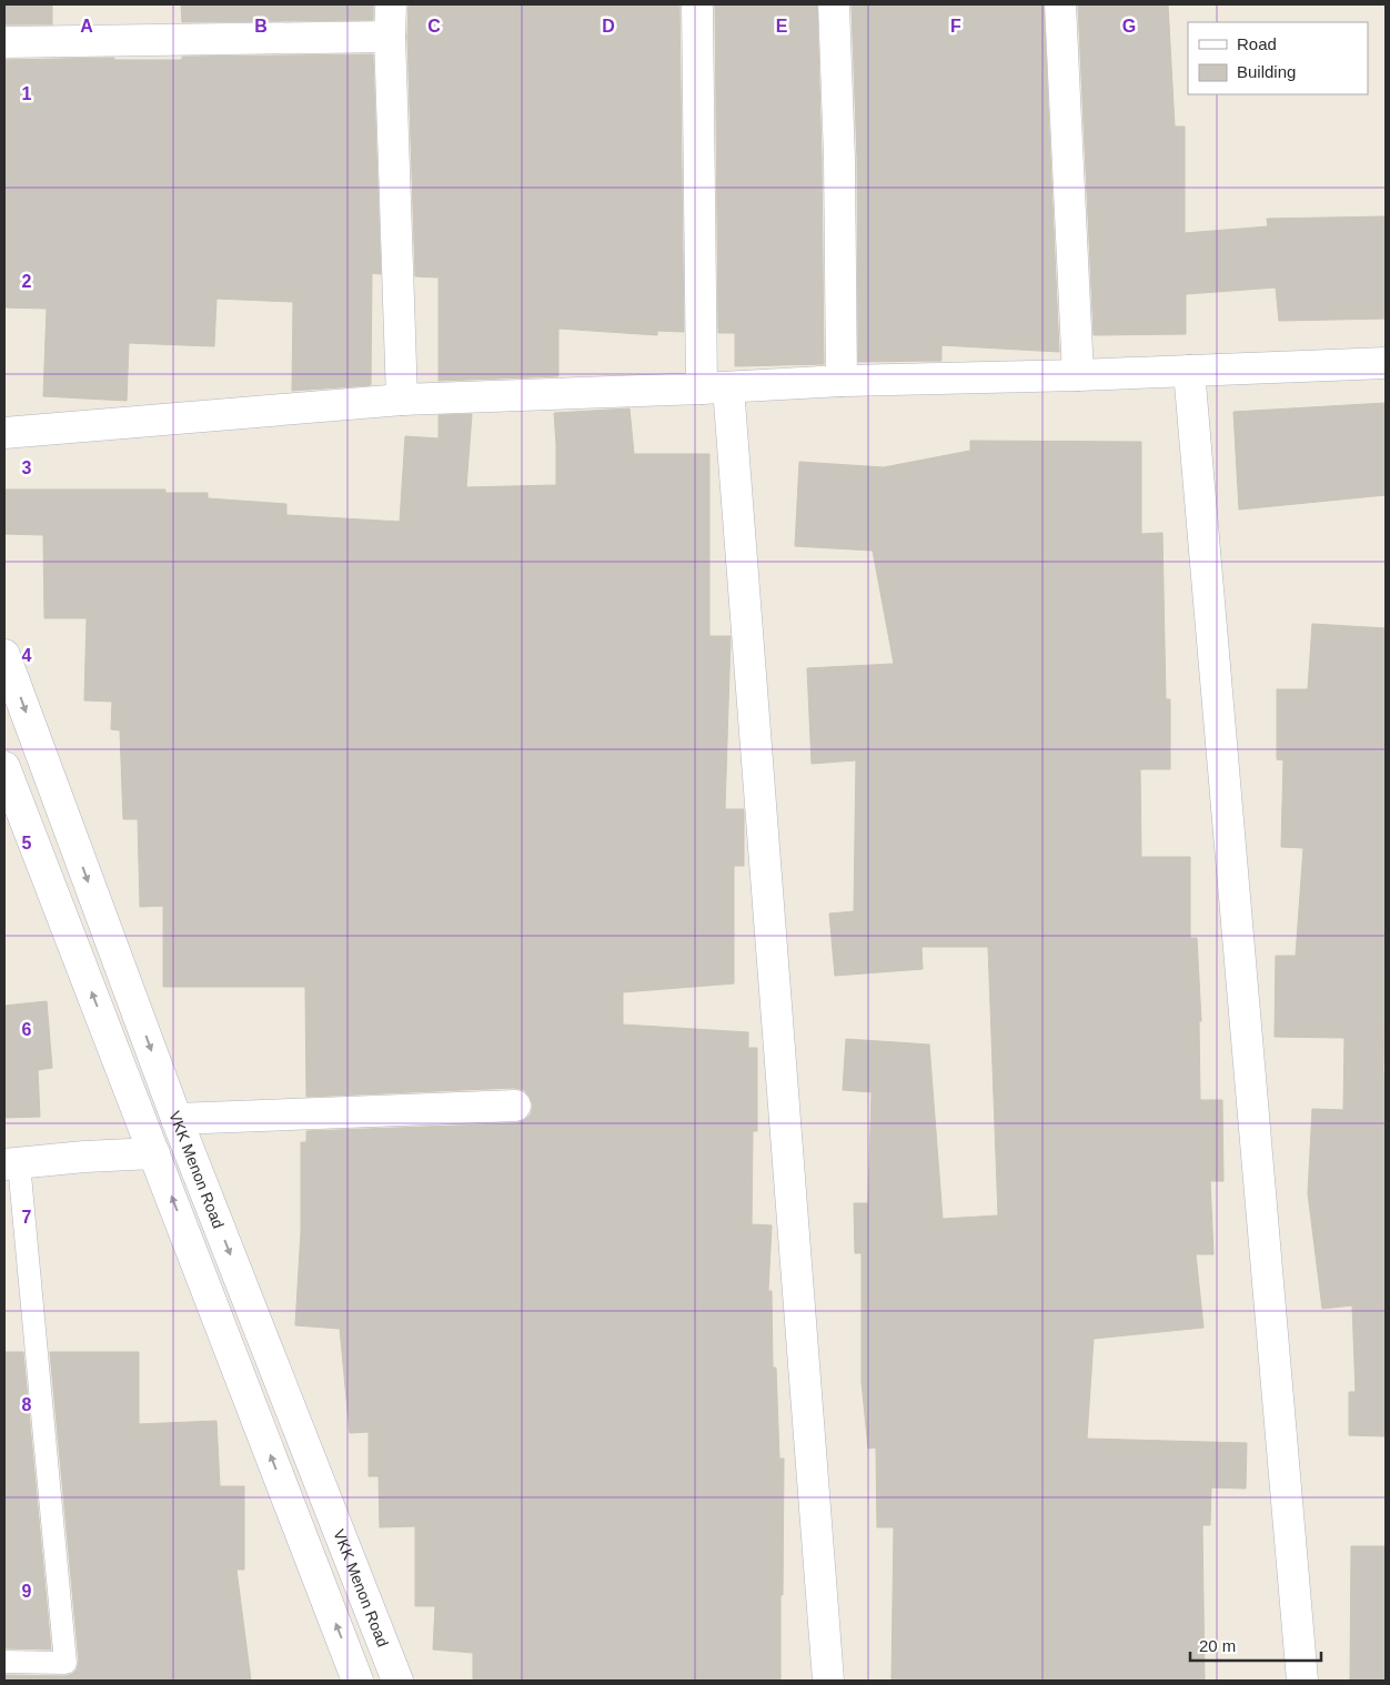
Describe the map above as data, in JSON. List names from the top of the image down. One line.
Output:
{"streets":{"street":["VKK Menon Road"]},"legend":["Road","Building"],"scale_bar":"20 m","grid":{"columns":["A","B","C","D","E","F","G"],"rows":["1","2","3","4","5","6","7","8","9"]}}
